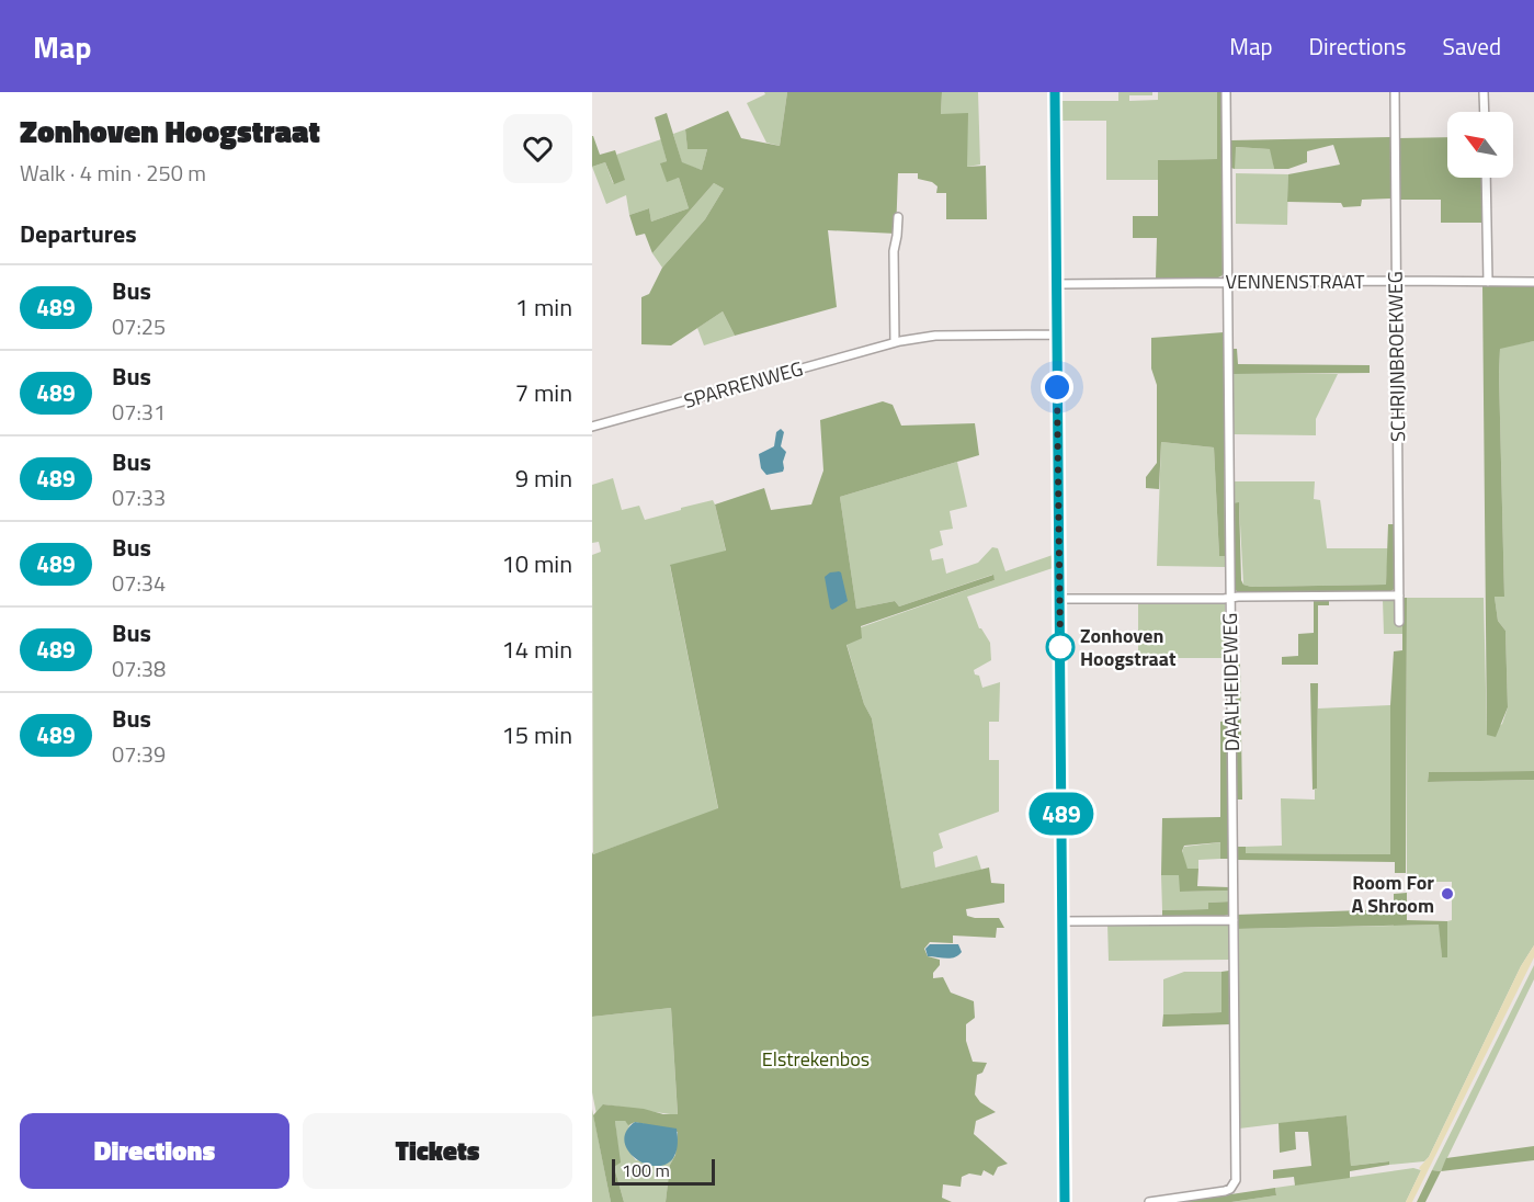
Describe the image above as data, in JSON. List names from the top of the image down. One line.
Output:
{"streets":{"street":["VENNENSTRAAT","SCHRIJNBROEKWEG","SPARRENWEG","DAALHEIDEWEG"]},"crossings":[["VENNENSTRAAT","SCHRIJNBROEKWEG"],["VENNENSTRAAT","DAALHEIDEWEG"]],"parks":["Elstrekenbos"],"places":["Zonhoven Hoogstraat","Room For A Shroom"],"lines":["bus line 489"],"scale_bar":"100 m","north":"top left","page":{"header":"Map","nav":["Map","Directions","Saved"],"heading":[["Zonhoven Hoogstraat","Walk · 4 min · 250 m"],"Departures"],"on_map":"489","list":[{"mark":"489","name":"Bus","note":"07:25","value":"1 min"},{"mark":"489","name":"Bus","note":"07:31","value":"7 min"},{"mark":"489","name":"Bus","note":"07:33","value":"9 min"},{"mark":"489","name":"Bus","note":"07:34","value":"10 min"},{"mark":"489","name":"Bus","note":"07:38","value":"14 min"},{"mark":"489","name":"Bus","note":"07:39","value":"15 min"}],"buttons":["Directions","Tickets"],"scale":"100 m"}}
